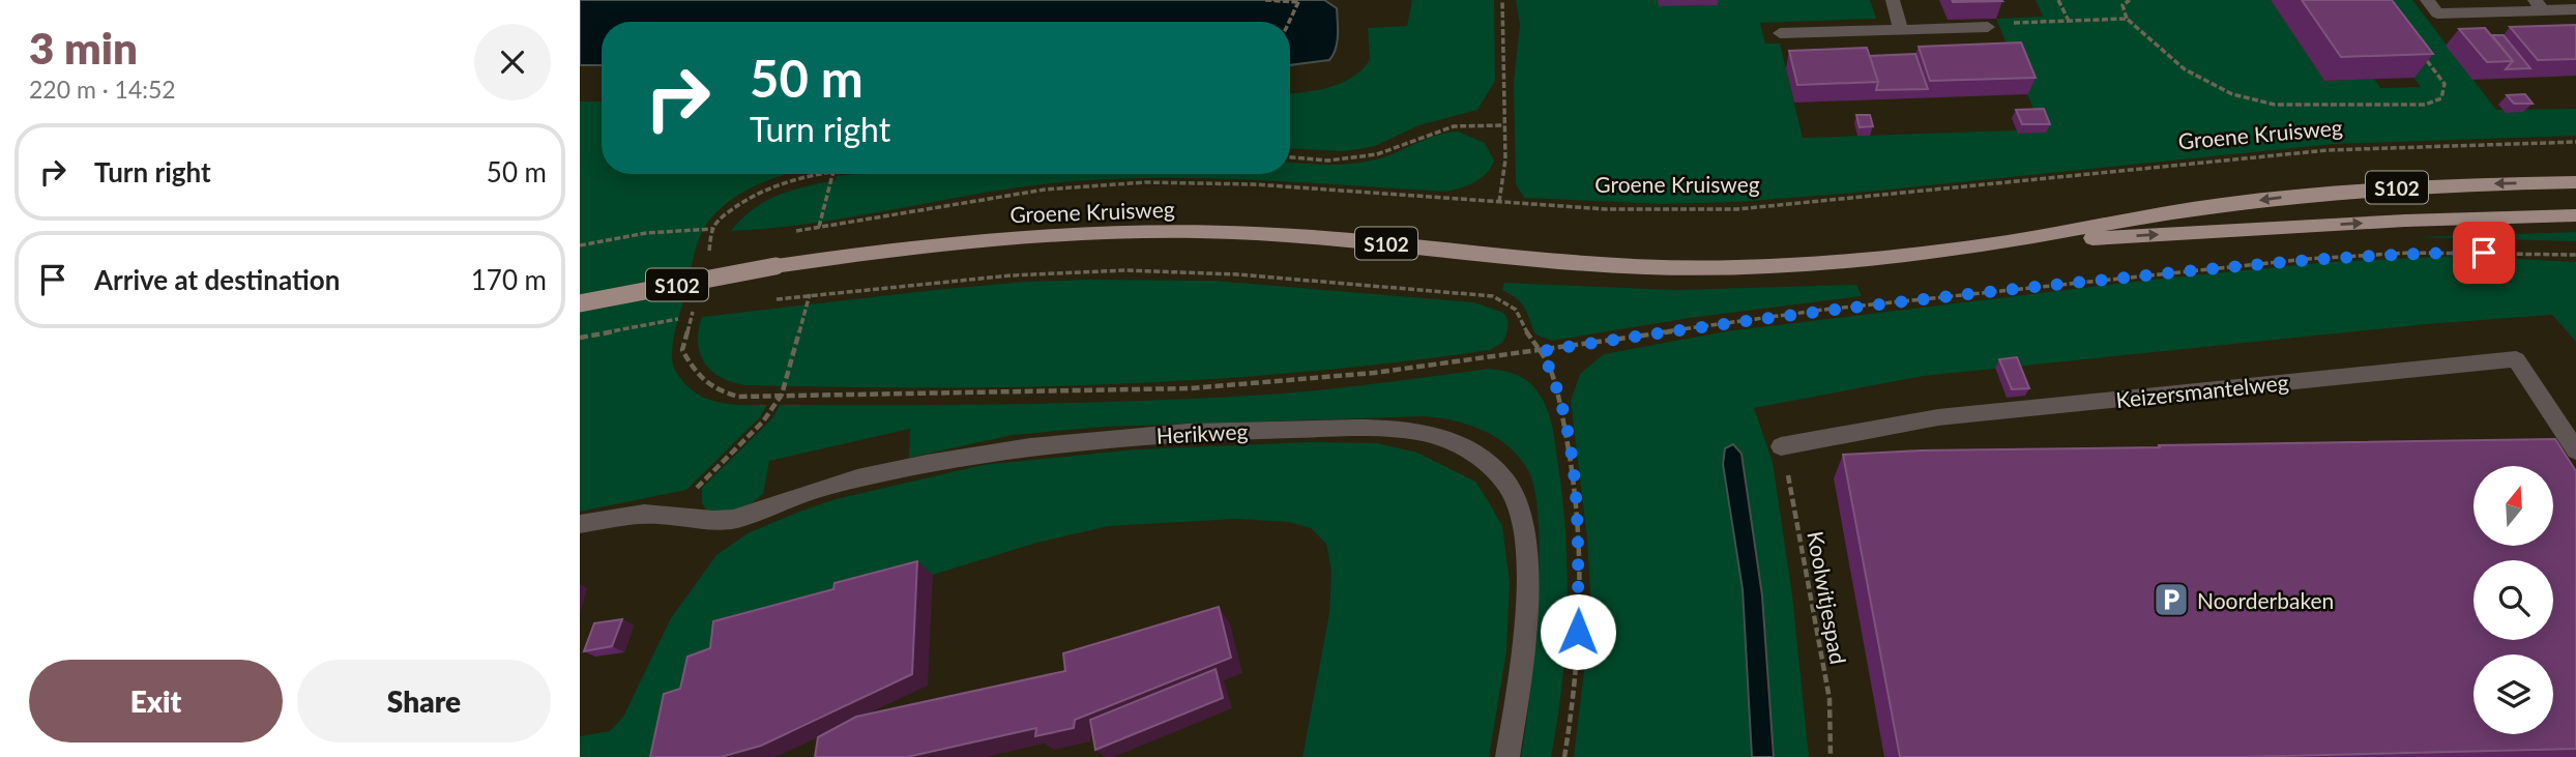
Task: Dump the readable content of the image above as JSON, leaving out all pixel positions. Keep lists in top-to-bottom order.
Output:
{
  "streets": {
    "main road": ["Groene Kruisweg", "S102"],
    "street": ["Keizersmantelweg", "Herikweg"],
    "path": ["Koolwitjespad"]
  },
  "crossings": [
    ["Keizersmantelweg", "Koolwitjespad"]
  ],
  "places": {
    "parking": ["Noorderbaken"]
  },
  "north": "top",
  "page": {
    "heading": ["3 min", "220 m · 14:52"],
    "turn": ["50 m", "Turn right"],
    "list": [
      {
        "name": "Turn right",
        "value": "50 m"
      },
      {
        "name": "Arrive at destination",
        "value": "170 m"
      }
    ],
    "buttons": ["Exit", "Share"]
  }
}
